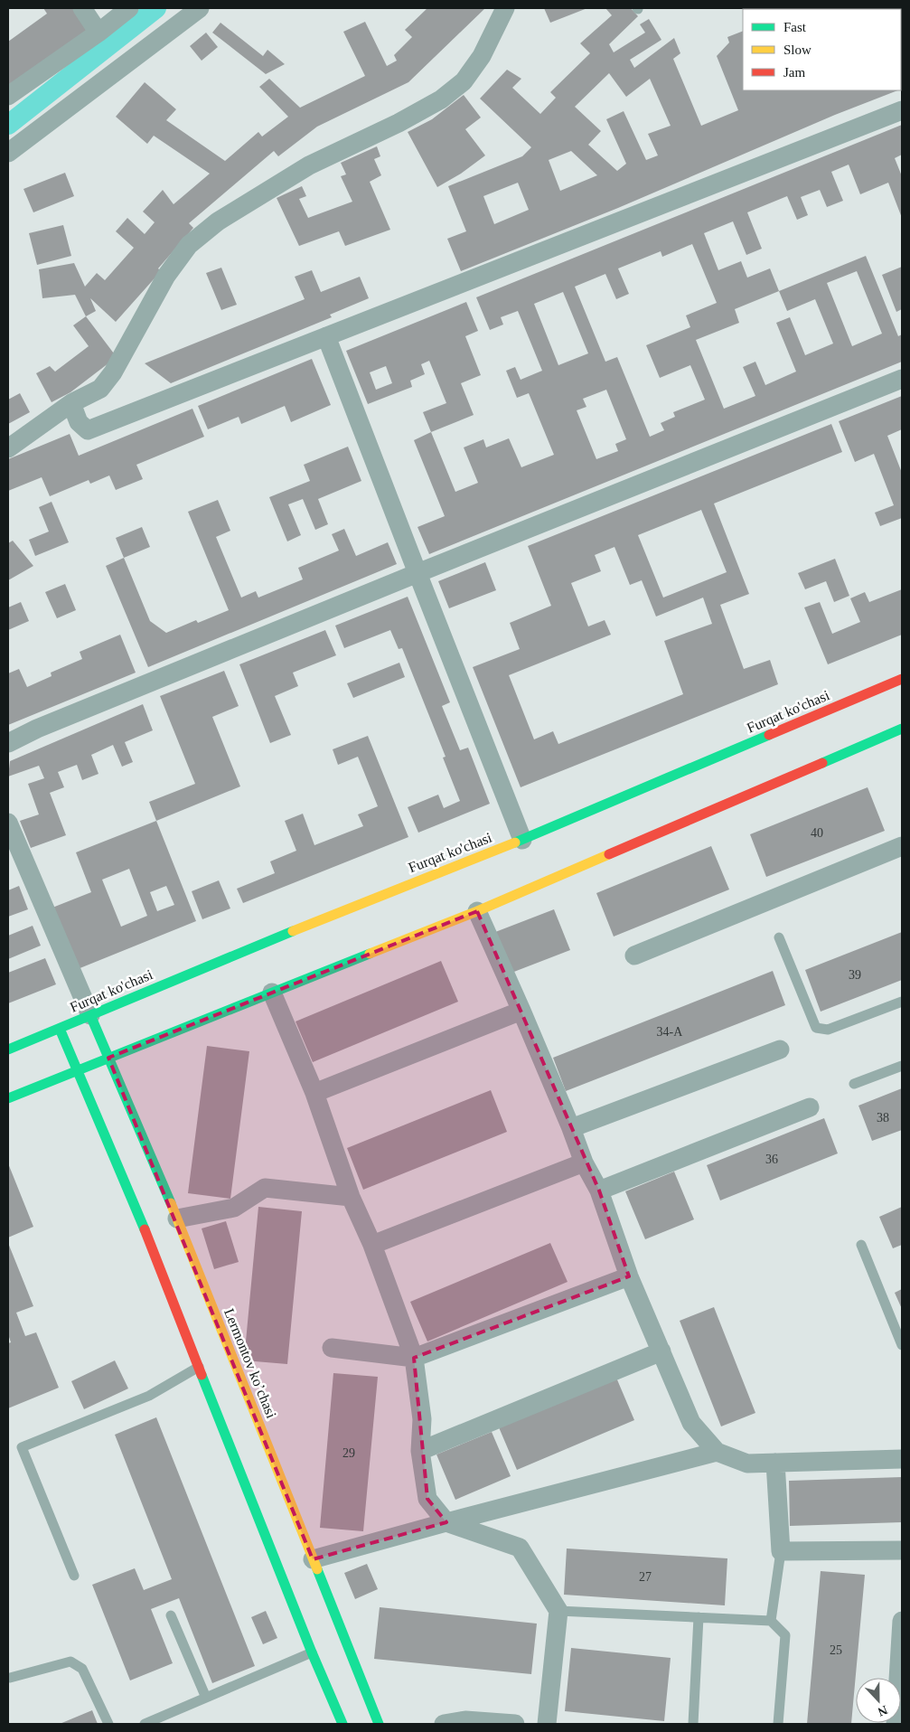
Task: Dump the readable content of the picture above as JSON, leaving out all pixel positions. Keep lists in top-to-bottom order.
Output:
{
  "streets": {
    "main road": ["Furqat ko'chasi", "Lermontov ko’chasi"]
  },
  "crossings": [
    ["Furqat ko'chasi", "Lermontov ko’chasi"]
  ],
  "house_numbers": [
    "40",
    "39",
    "34-А",
    "38",
    "36",
    "29",
    "27",
    "25"
  ],
  "legend": ["Fast", "Slow", "Jam"],
  "north": "bottom"
}
